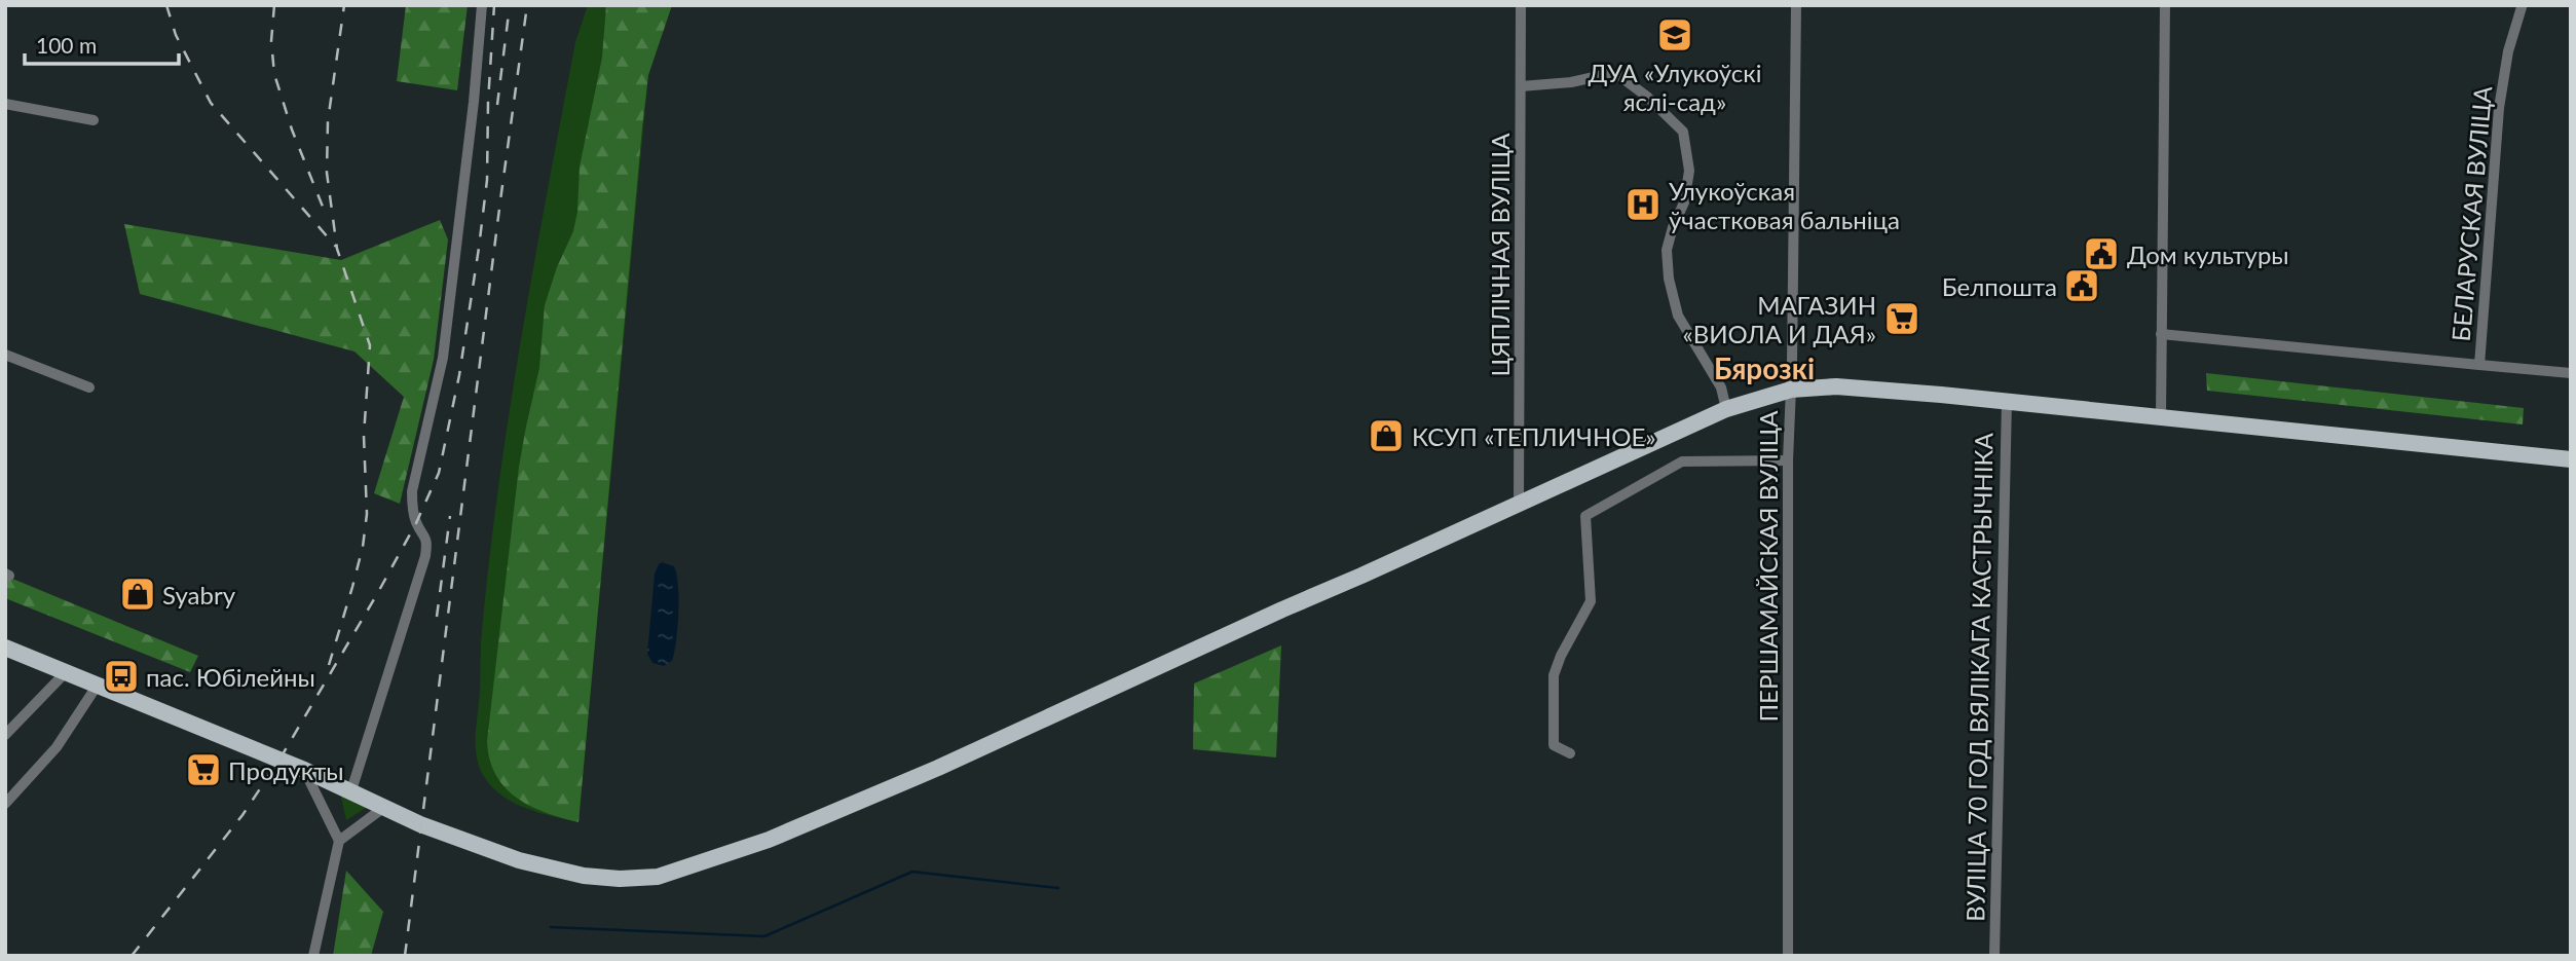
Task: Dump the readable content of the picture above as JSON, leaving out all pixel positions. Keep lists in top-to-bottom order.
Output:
{
  "streets": {
    "street": [
      "БЕЛАРУСКАЯ ВУЛІЦА",
      "ЦЯПЛІЧНАЯ ВУЛІЦА",
      "ПЕРШАМАЙСКАЯ ВУЛІЦА",
      "ВУЛІЦА 70 ГОД ВЯЛІКАГА КАСТРЫЧНІКА"
    ]
  },
  "districts": ["Бярозкі"],
  "places": {
    "school or university": ["ДУА «Улукоўскі яслі-сад»"],
    "hospital": ["Улукоўская ўчастковая бальніца"],
    "public building": ["Дом культуры", "Белпошта"],
    "supermarket": ["МАГАЗИН «ВИОЛА И ДАЯ»", "Продукты"],
    "shop": ["КСУП «ТЕПЛИЧНОЕ»", "Syabry"],
    "bus stop": ["пас. Юбілейны"]
  },
  "scale_bar": "100 m"
}
